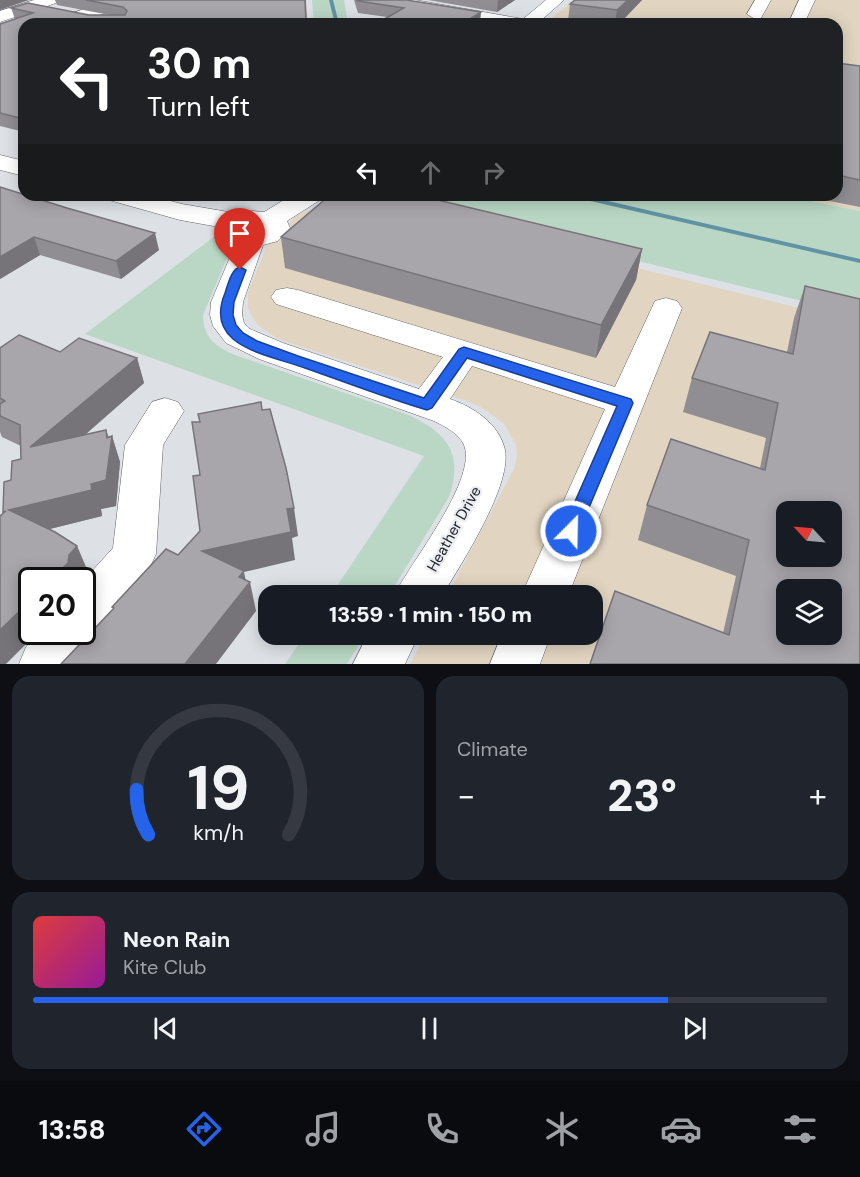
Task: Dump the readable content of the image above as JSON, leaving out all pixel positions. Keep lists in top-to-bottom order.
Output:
{
  "streets": {
    "street": ["Heather Drive"]
  },
  "north": "top left",
  "page": {
    "turn": ["30 m", "Turn left"],
    "limit": "20",
    "trip": "13:59 · 1 min · 150 m",
    "tile": "Climate",
    "heat": ["−", "23°", "+"],
    "song": ["Neon Rain", "Kite Club"],
    "tabs": "13:58",
    "gauge": ["19", "km/h"]
  }
}
